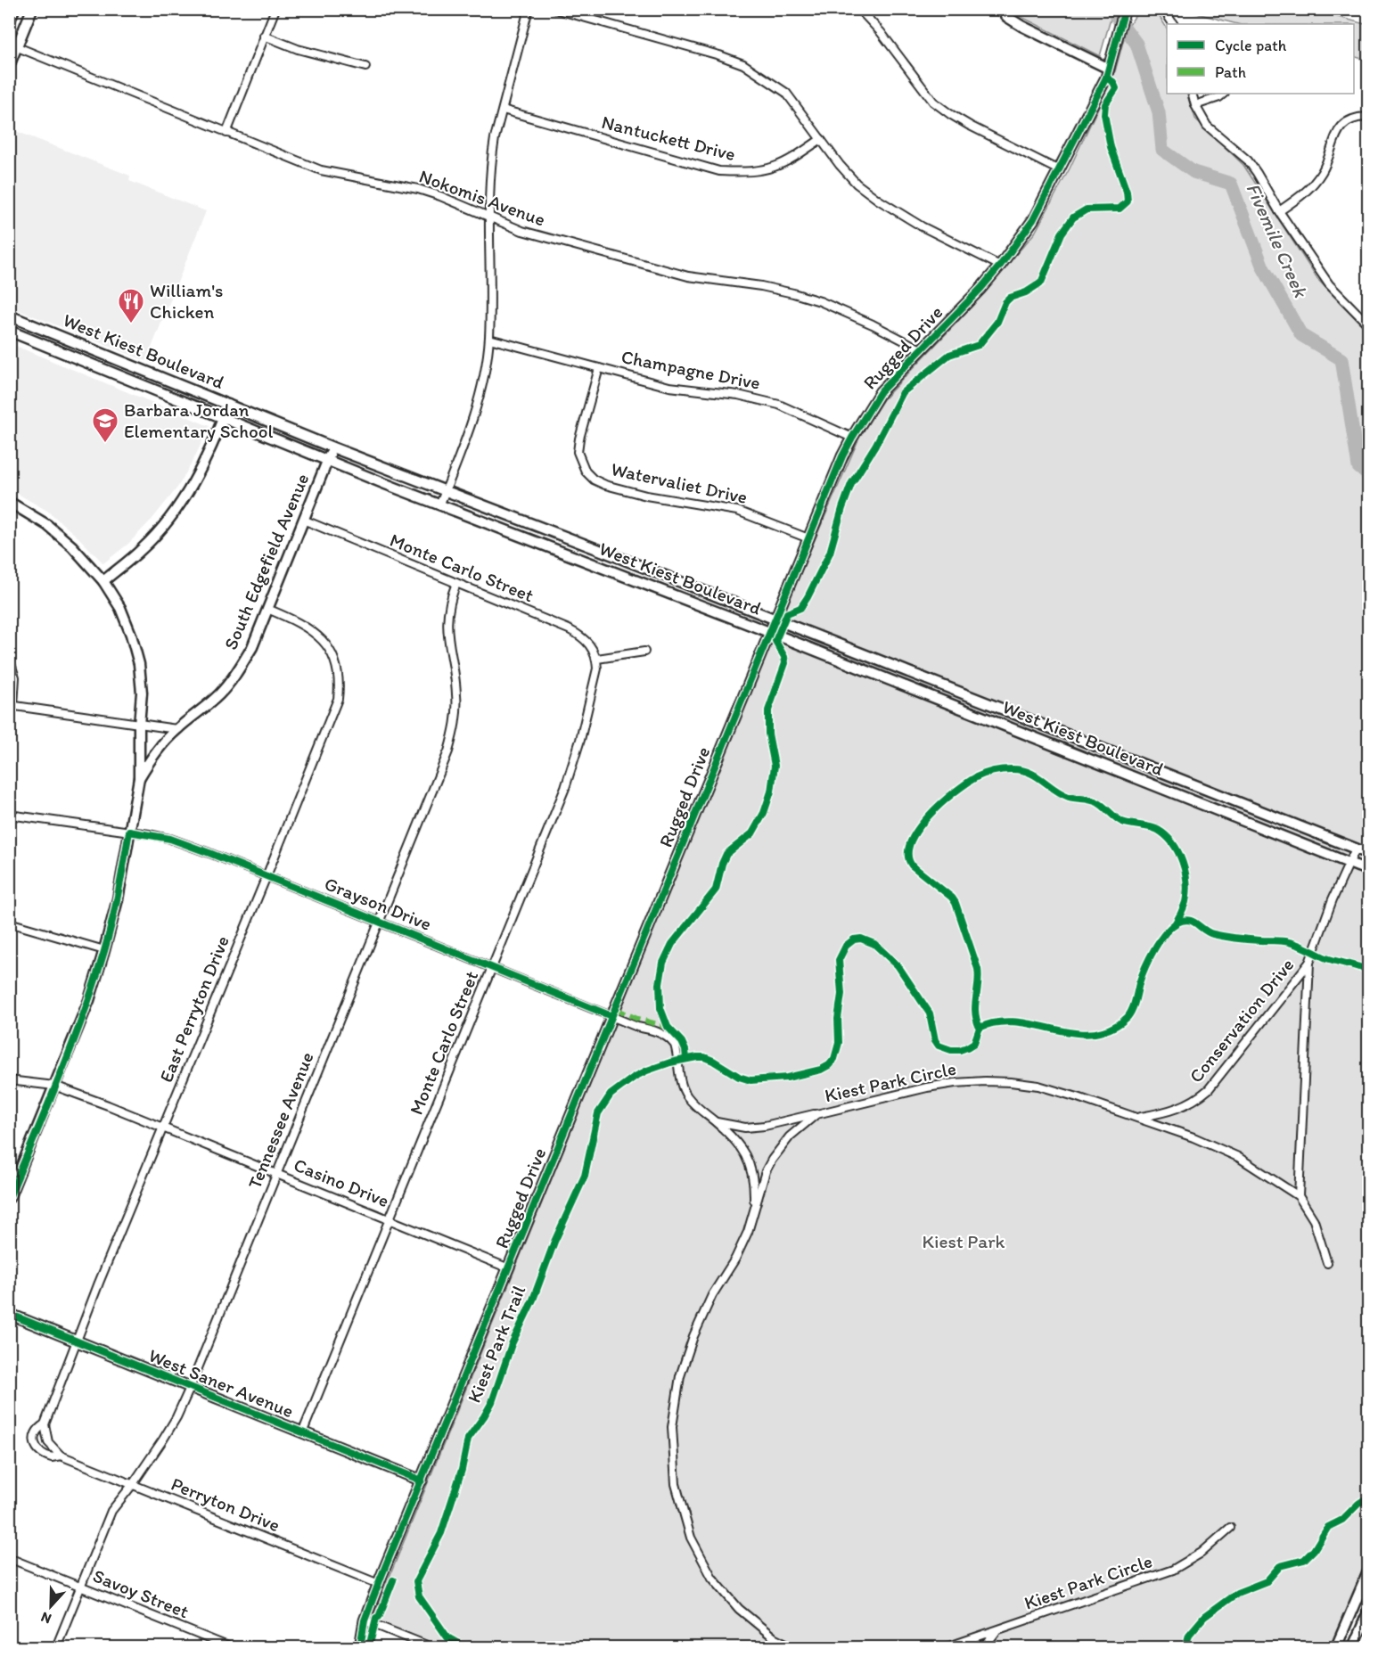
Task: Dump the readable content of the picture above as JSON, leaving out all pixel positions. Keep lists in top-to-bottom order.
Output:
{
  "streets": {
    "street": [
      "Nantuckett Drive",
      "Nokomis Avenue",
      "Rugged Drive",
      "West Kiest Boulevard",
      "Champagne Drive",
      "Watervaliet Drive",
      "South Edgefield Avenue",
      "Monte Carlo Street",
      "Grayson Drive",
      "East Perryton Drive",
      "Conservation Drive",
      "Kiest Park Circle",
      "Tennessee Avenue",
      "Casino Drive",
      "West Saner Avenue",
      "Perryton Drive",
      "Savoy Street"
    ],
    "cycle path": ["Kiest Park Trail"]
  },
  "crossings": [
    ["Nokomis Avenue", "Rugged Drive"],
    ["Rugged Drive", "West Kiest Boulevard"],
    ["Rugged Drive", "Champagne Drive"],
    ["Rugged Drive", "Watervaliet Drive"],
    ["Rugged Drive", "Grayson Drive"],
    ["Rugged Drive", "Casino Drive"],
    ["Rugged Drive", "West Saner Avenue"],
    ["Rugged Drive", "Perryton Drive"],
    ["West Kiest Boulevard", "South Edgefield Avenue"],
    ["West Kiest Boulevard", "Conservation Drive"],
    ["Champagne Drive", "Watervaliet Drive"],
    ["South Edgefield Avenue", "Monte Carlo Street"],
    ["South Edgefield Avenue", "Grayson Drive"],
    ["South Edgefield Avenue", "East Perryton Drive"],
    ["South Edgefield Avenue", "Casino Drive"],
    ["Monte Carlo Street", "Grayson Drive"],
    ["Monte Carlo Street", "Tennessee Avenue"],
    ["Monte Carlo Street", "Casino Drive"],
    ["Monte Carlo Street", "West Saner Avenue"],
    ["Grayson Drive", "East Perryton Drive"],
    ["Grayson Drive", "Kiest Park Circle"],
    ["Grayson Drive", "Tennessee Avenue"],
    ["East Perryton Drive", "Casino Drive"],
    ["East Perryton Drive", "West Saner Avenue"],
    ["East Perryton Drive", "Perryton Drive"],
    ["Conservation Drive", "Kiest Park Circle"],
    ["Tennessee Avenue", "Casino Drive"],
    ["Tennessee Avenue", "West Saner Avenue"],
    ["Tennessee Avenue", "Perryton Drive"],
    ["Tennessee Avenue", "Savoy Street"]
  ],
  "water": ["Fivemile Creek"],
  "parks": ["Kiest Park"],
  "places": {
    "restaurant": ["William's Chicken"],
    "school or university": ["Barbara Jordan Elementary School"]
  },
  "legend": ["Cycle path", "Path"],
  "north": "bottom"
}
